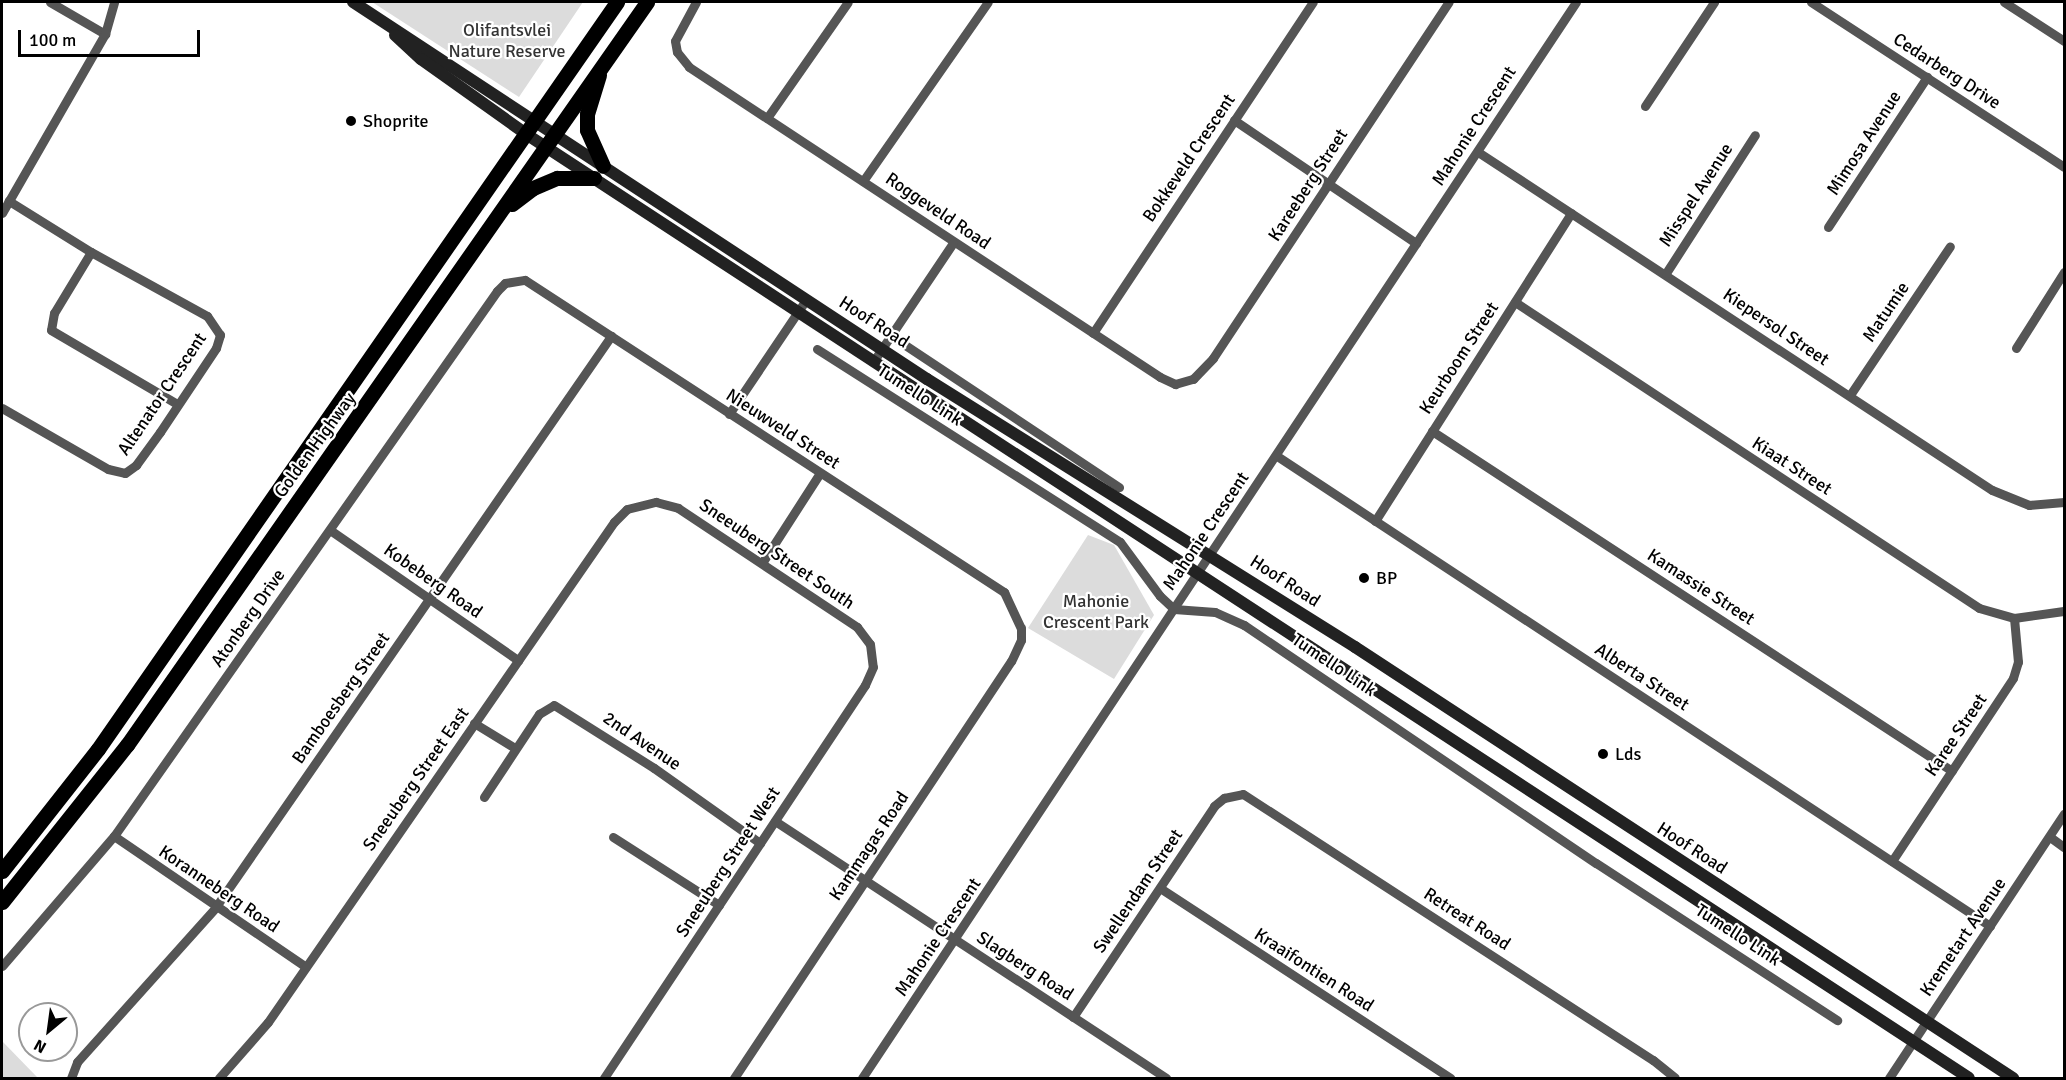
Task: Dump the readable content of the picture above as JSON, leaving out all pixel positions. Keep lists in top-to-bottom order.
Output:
{
  "streets": {
    "main road": ["Hoof Road", "Golden Highway"],
    "street": [
      "Cedarberg Drive",
      "Mahonie Crescent",
      "Mimosa Avenue",
      "Bokkeveld Crescent",
      "Kareeberg Street",
      "Misspel Avenue",
      "Roggeveld Road",
      "Matumie",
      "Kiepersol Street",
      "Keurboom Street",
      "Altenator Crescent",
      "Tumello Link",
      "Nieuwveld Street",
      "Kiaat Street",
      "Sneeuberg Street South",
      "Kobeberg Road",
      "Kamassie Street",
      "Atonberg Drive",
      "Alberta Street",
      "Bamboesberg Street",
      "Karee Street",
      "2nd Avenue",
      "Sneeuberg Street East",
      "Kammagas Road",
      "Sneeuberg Street West",
      "Koranneberg Road",
      "Swellendam Street",
      "Retreat Road",
      "Kremetart Avenue",
      "Slagberg Road",
      "Kraaifontien Road"
    ]
  },
  "crossings": [
    ["Cedarberg Drive", "Mimosa Avenue"],
    ["Mahonie Crescent", "Hoof Road"],
    ["Mahonie Crescent", "Kiepersol Street"],
    ["Mahonie Crescent", "Tumello Link"],
    ["Mahonie Crescent", "Alberta Street"],
    ["Mahonie Crescent", "Slagberg Road"],
    ["Bokkeveld Crescent", "Roggeveld Road"],
    ["Kareeberg Street", "Roggeveld Road"],
    ["Misspel Avenue", "Kiepersol Street"],
    ["Matumie", "Kiepersol Street"],
    ["Hoof Road", "Golden Highway"],
    ["Hoof Road", "Kremetart Avenue"],
    ["Kiepersol Street", "Keurboom Street"],
    ["Keurboom Street", "Kiaat Street"],
    ["Keurboom Street", "Kamassie Street"],
    ["Keurboom Street", "Alberta Street"],
    ["Nieuwveld Street", "Atonberg Drive"],
    ["Nieuwveld Street", "Bamboesberg Street"],
    ["Nieuwveld Street", "Kammagas Road"],
    ["Kiaat Street", "Karee Street"],
    ["Sneeuberg Street South", "Sneeuberg Street East"],
    ["Sneeuberg Street South", "Sneeuberg Street West"],
    ["Kobeberg Road", "Atonberg Drive"],
    ["Kobeberg Road", "Bamboesberg Street"],
    ["Kobeberg Road", "Sneeuberg Street East"],
    ["Kamassie Street", "Karee Street"],
    ["Atonberg Drive", "Koranneberg Road"],
    ["Alberta Street", "Karee Street"],
    ["Alberta Street", "Kremetart Avenue"],
    ["Bamboesberg Street", "Koranneberg Road"],
    ["2nd Avenue", "Sneeuberg Street West"],
    ["Sneeuberg Street East", "Koranneberg Road"],
    ["Kammagas Road", "Slagberg Road"],
    ["Sneeuberg Street West", "Slagberg Road"],
    ["Swellendam Street", "Retreat Road"],
    ["Swellendam Street", "Slagberg Road"],
    ["Swellendam Street", "Kraaifontien Road"]
  ],
  "parks": ["Olifantsvlei Nature Reserve", "Mahonie Crescent Park"],
  "places": ["Shoprite", "BP", "Lds"],
  "scale_bar": "100 m",
  "north": "bottom left"
}
